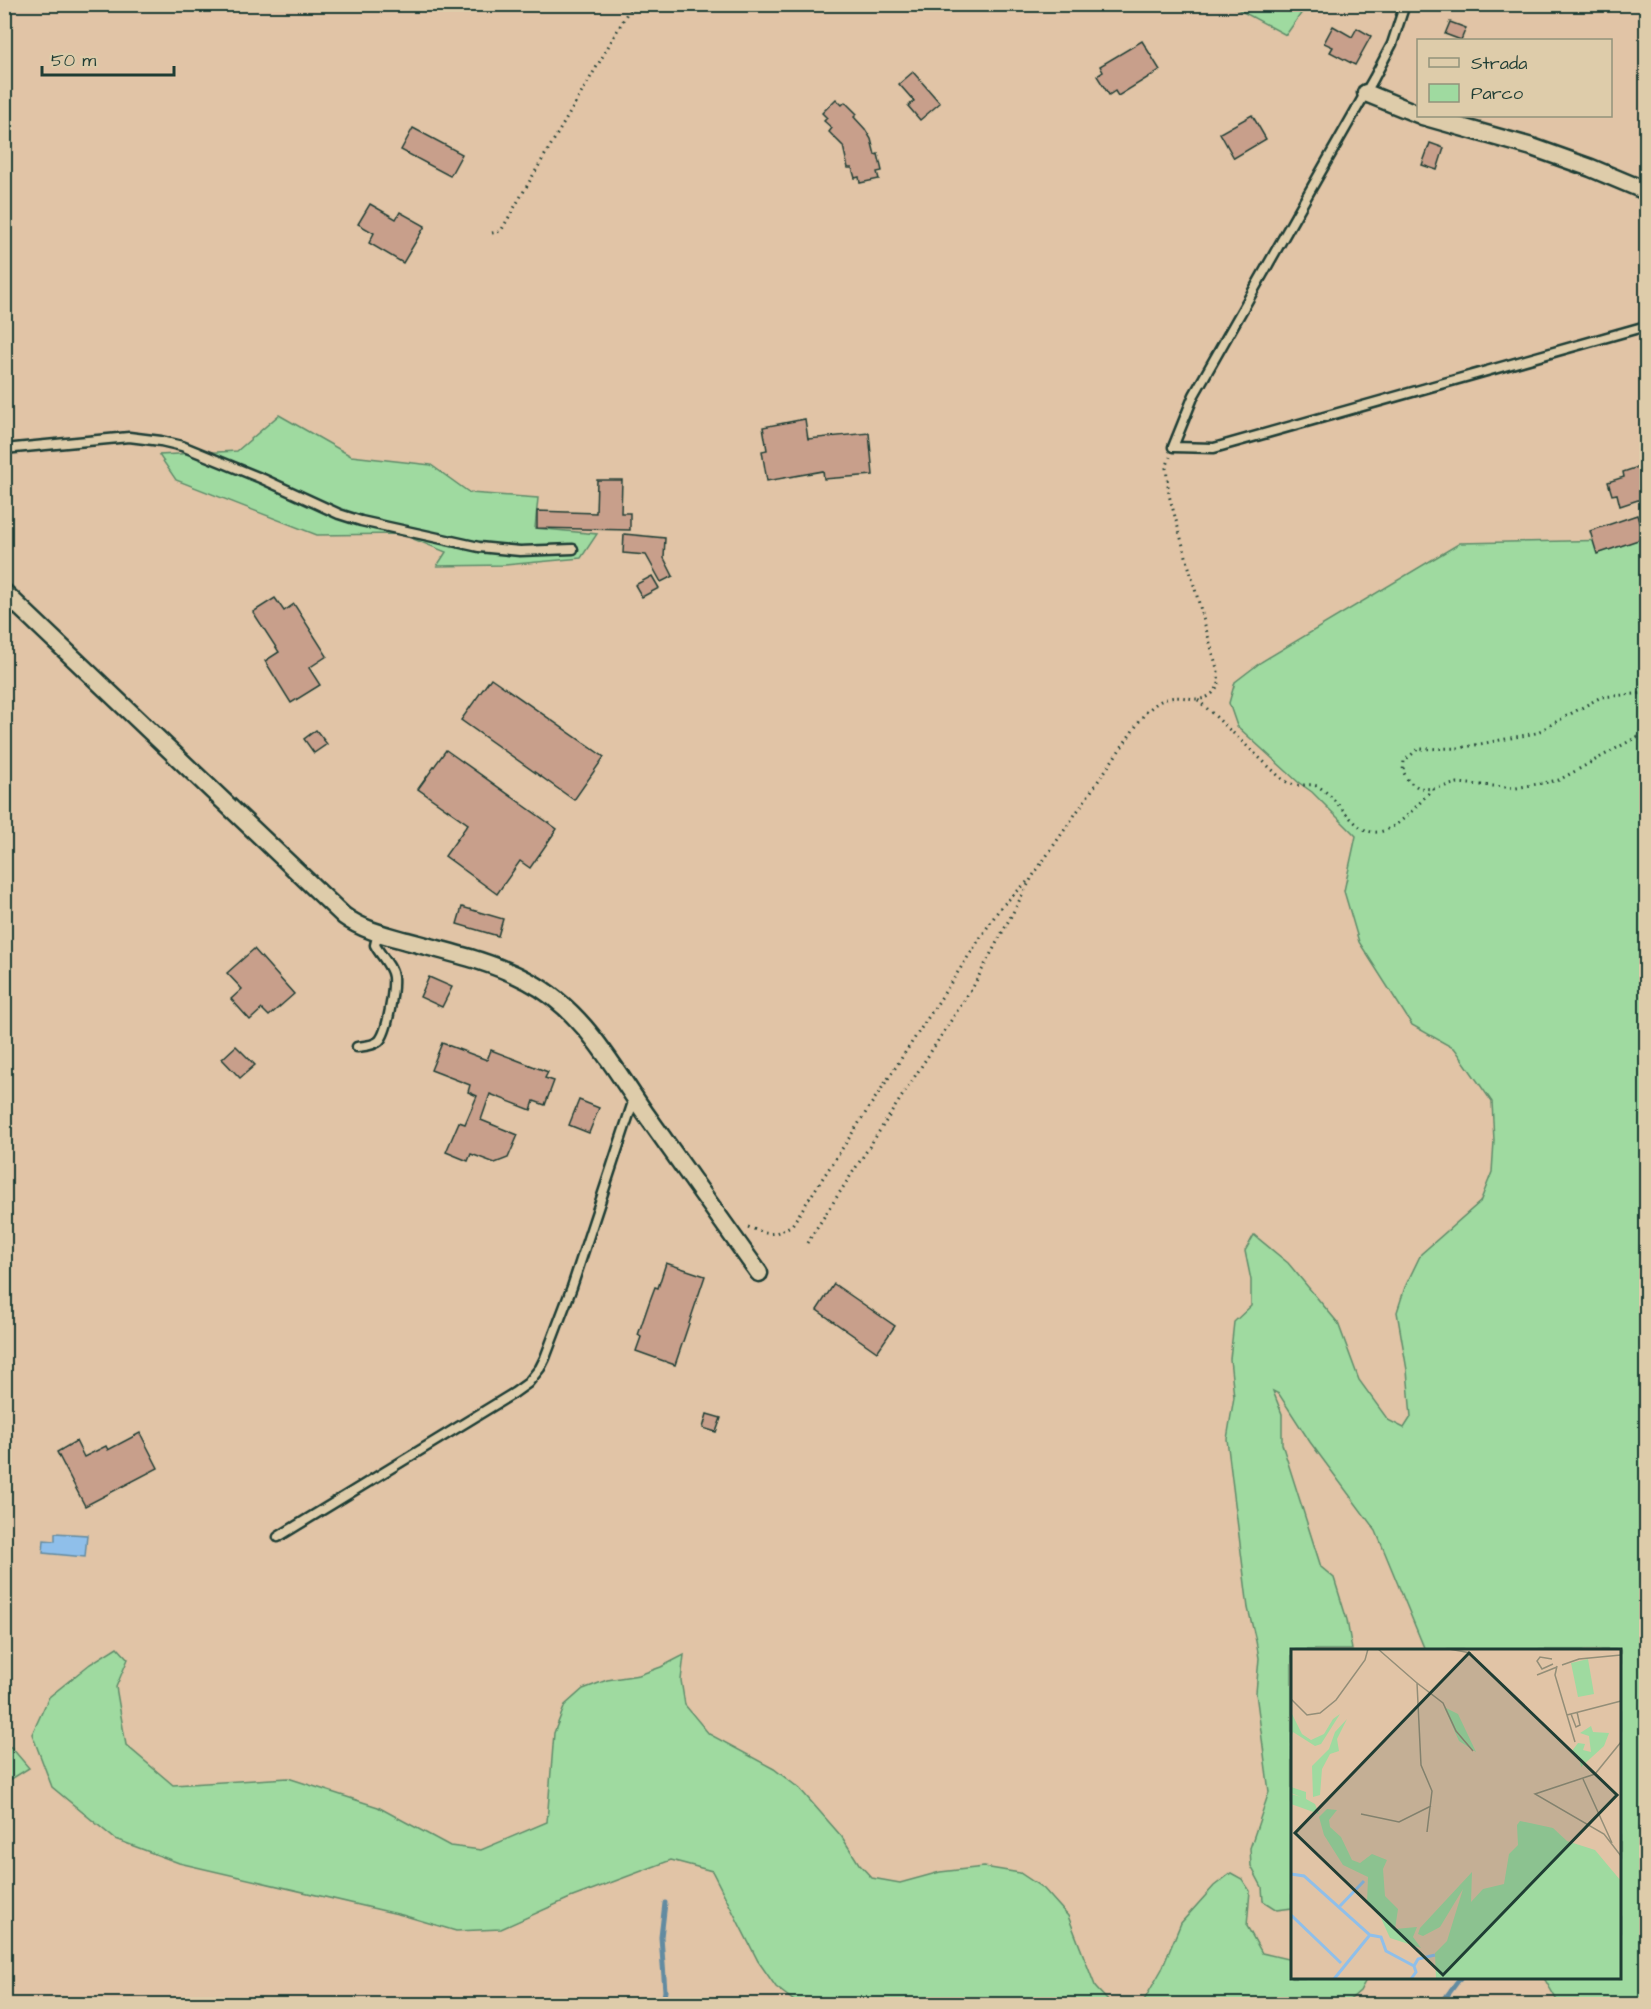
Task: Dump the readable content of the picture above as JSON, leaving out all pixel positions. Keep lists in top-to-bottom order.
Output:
{
  "legend": ["Strada", "Parco"],
  "scale_bar": "50 m"
}
